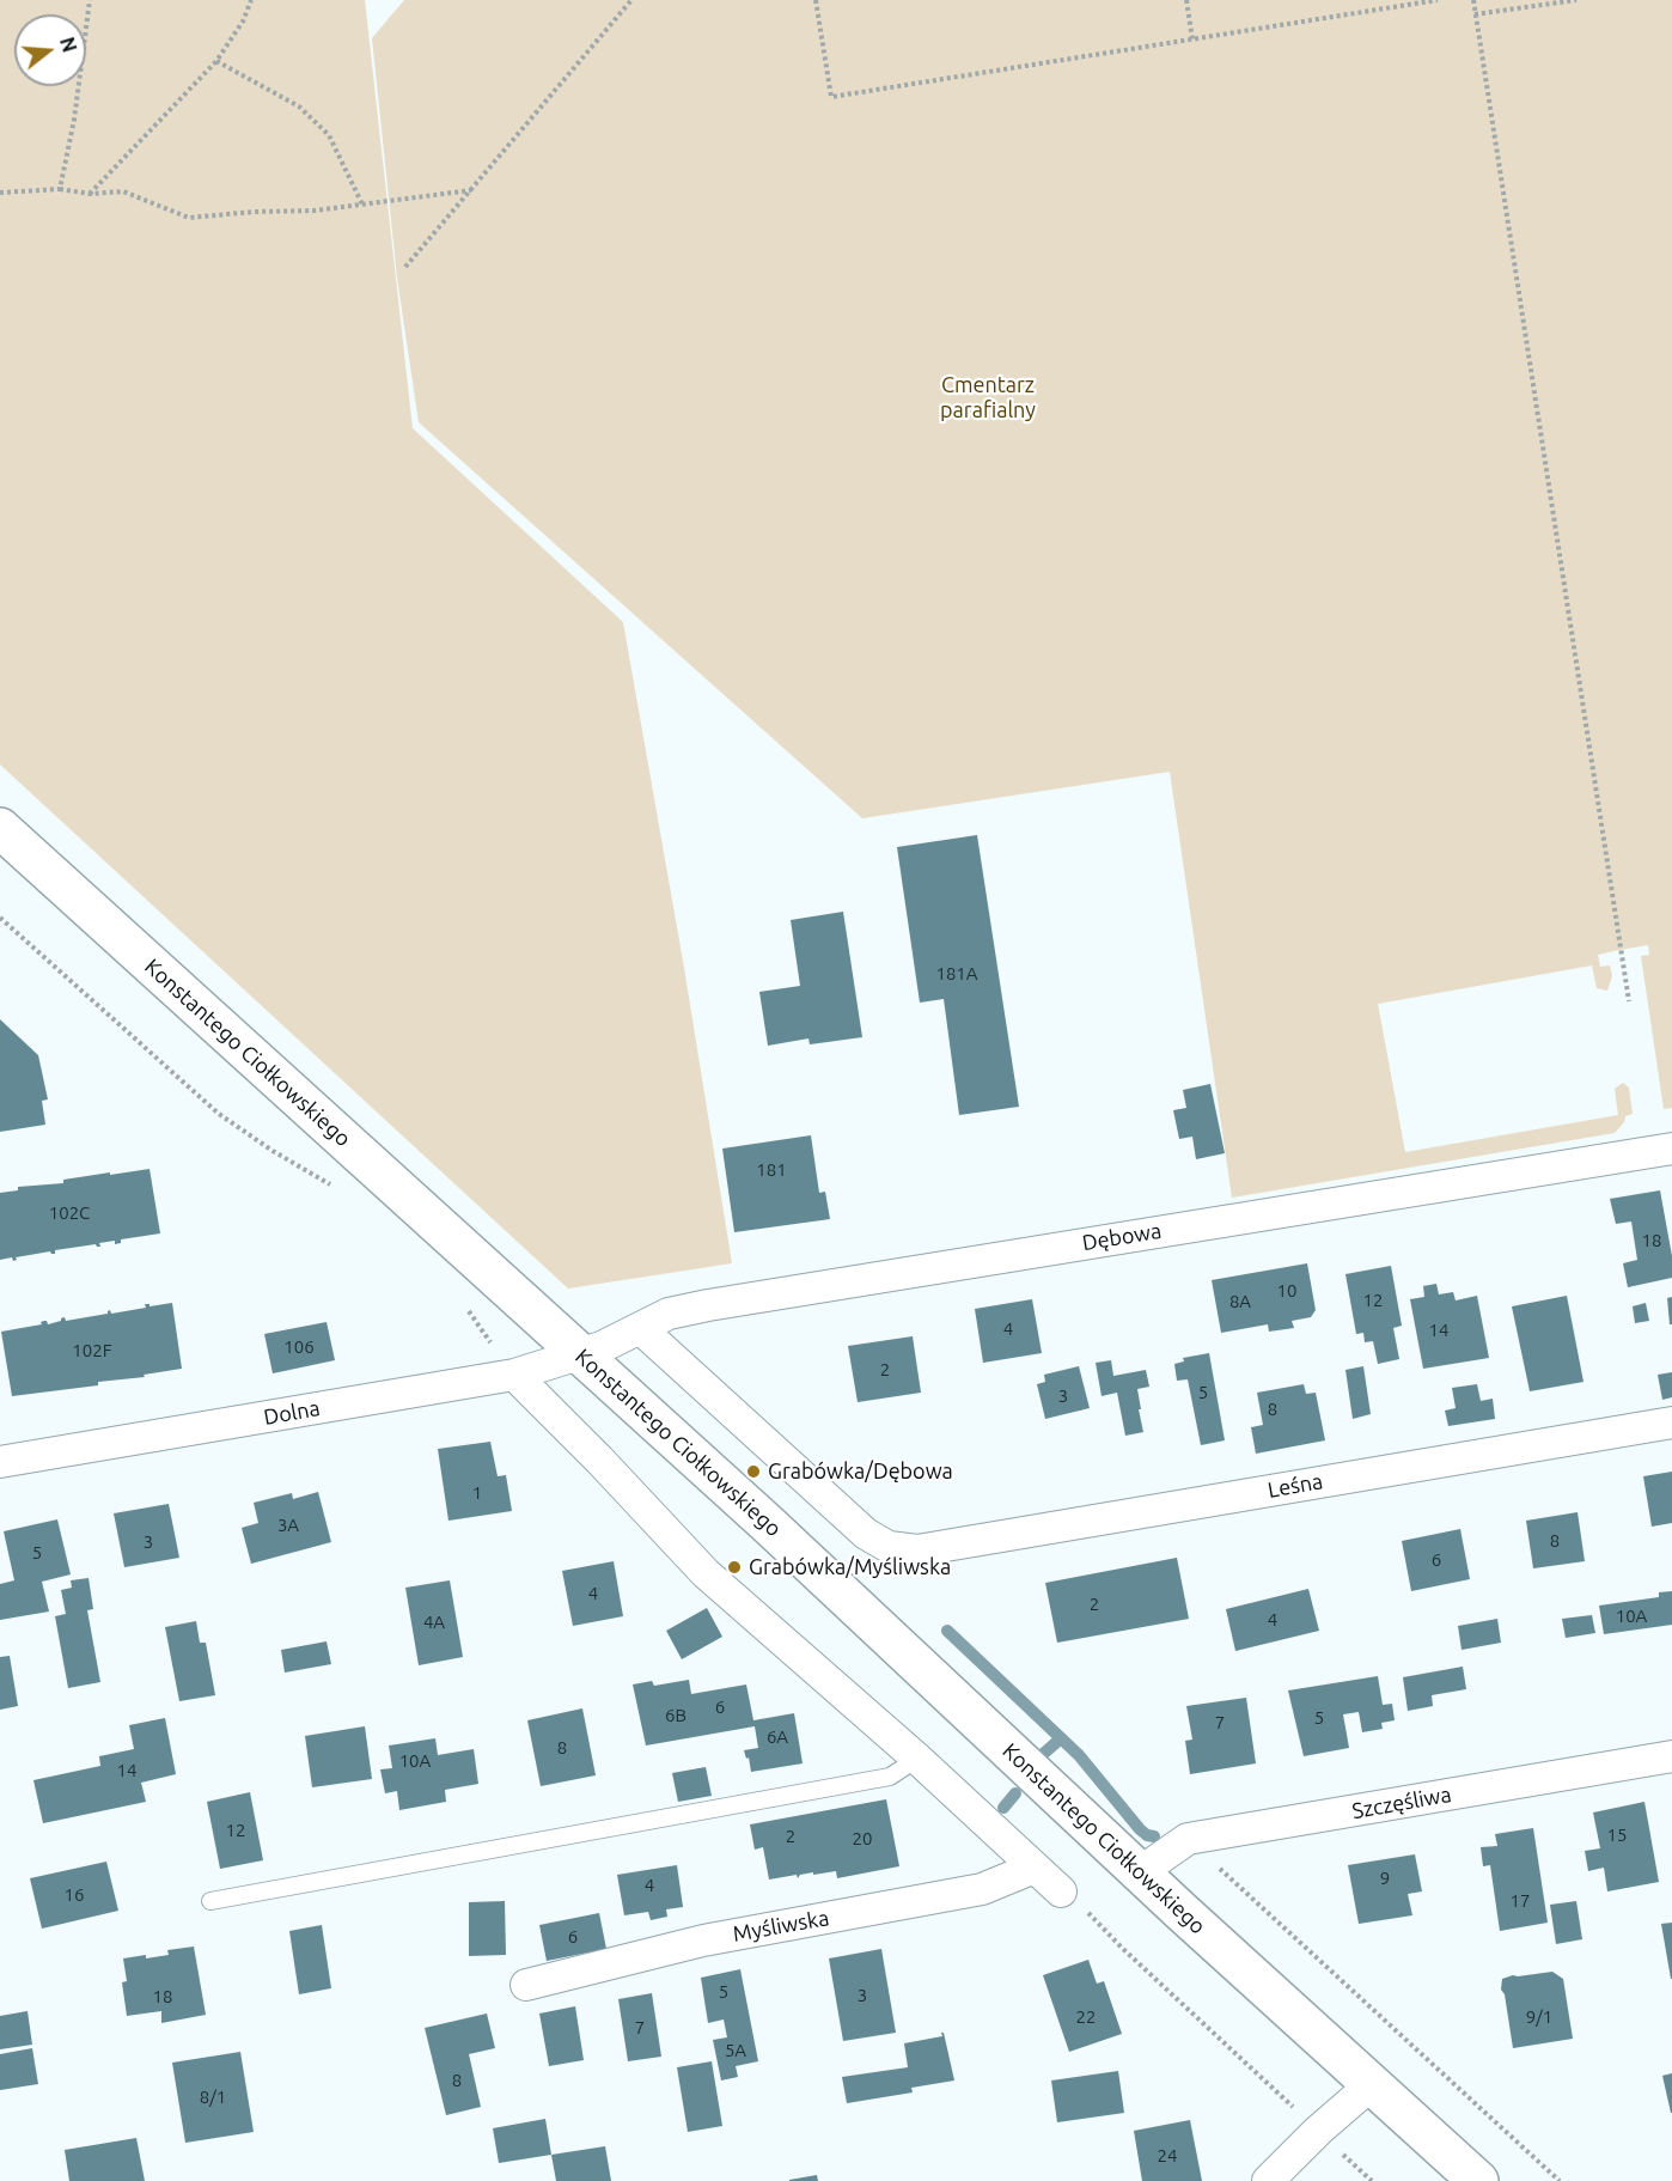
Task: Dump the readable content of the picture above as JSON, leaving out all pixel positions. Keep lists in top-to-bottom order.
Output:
{
  "streets": {
    "street": [
      "Konstantego Ciołkowskiego",
      "Dębowa",
      "Dolna",
      "Leśna",
      "Szczęśliwa",
      "Myśliwska"
    ]
  },
  "crossings": [
    ["Konstantego Ciołkowskiego", "Dębowa"],
    ["Konstantego Ciołkowskiego", "Dolna"],
    ["Konstantego Ciołkowskiego", "Szczęśliwa"],
    ["Dębowa", "Dolna"],
    ["Dębowa", "Leśna"]
  ],
  "parks": ["Cmentarz parafialny"],
  "places": ["Grabówka/Dębowa", "Grabówka/Myśliwska"],
  "house_numbers": [
    "181A",
    "181",
    "102C",
    "18",
    "10",
    "12",
    "8A",
    "4",
    "14",
    "106",
    "102F",
    "2",
    "5",
    "3",
    "8",
    "1",
    "3A",
    "8",
    "3",
    "5",
    "6",
    "4",
    "2",
    "10A",
    "4",
    "4A",
    "6",
    "6B",
    "5",
    "7",
    "6A",
    "8",
    "10A",
    "14",
    "12",
    "15",
    "2",
    "20",
    "9",
    "4",
    "16",
    "17",
    "6",
    "5",
    "3",
    "18",
    "22",
    "9/1",
    "7",
    "5A",
    "8",
    "8/1",
    "24"
  ],
  "north": "right"
}
